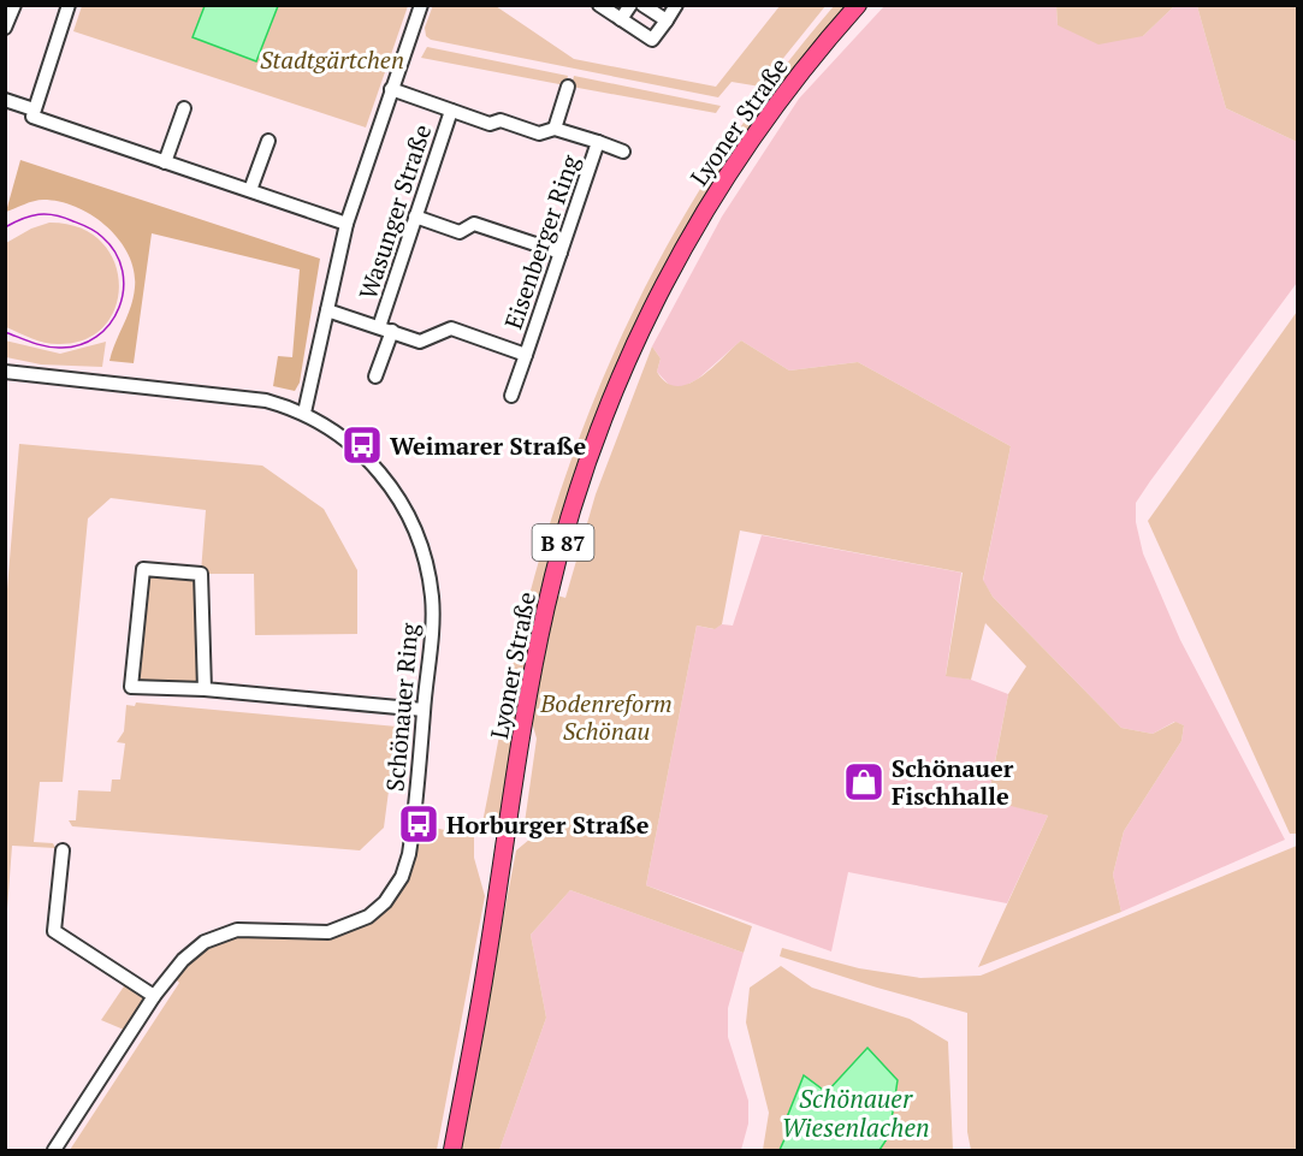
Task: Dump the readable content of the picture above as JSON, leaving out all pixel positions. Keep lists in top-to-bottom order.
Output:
{
  "streets": {
    "main road": ["Lyoner Straße", "B 87"],
    "street": ["Wasunger Straße", "Eisenberger Ring", "Schönauer Ring"]
  },
  "crossings": [
    ["Wasunger Straße", "Eisenberger Ring"]
  ],
  "water": ["Schönauer Wiesenlachen"],
  "parks": ["Stadtgärtchen", "Bodenreform Schönau"],
  "places": {
    "bus stop": ["Weimarer Straße", "Horburger Straße"],
    "shop": ["Schönauer Fischhalle"]
  }
}
